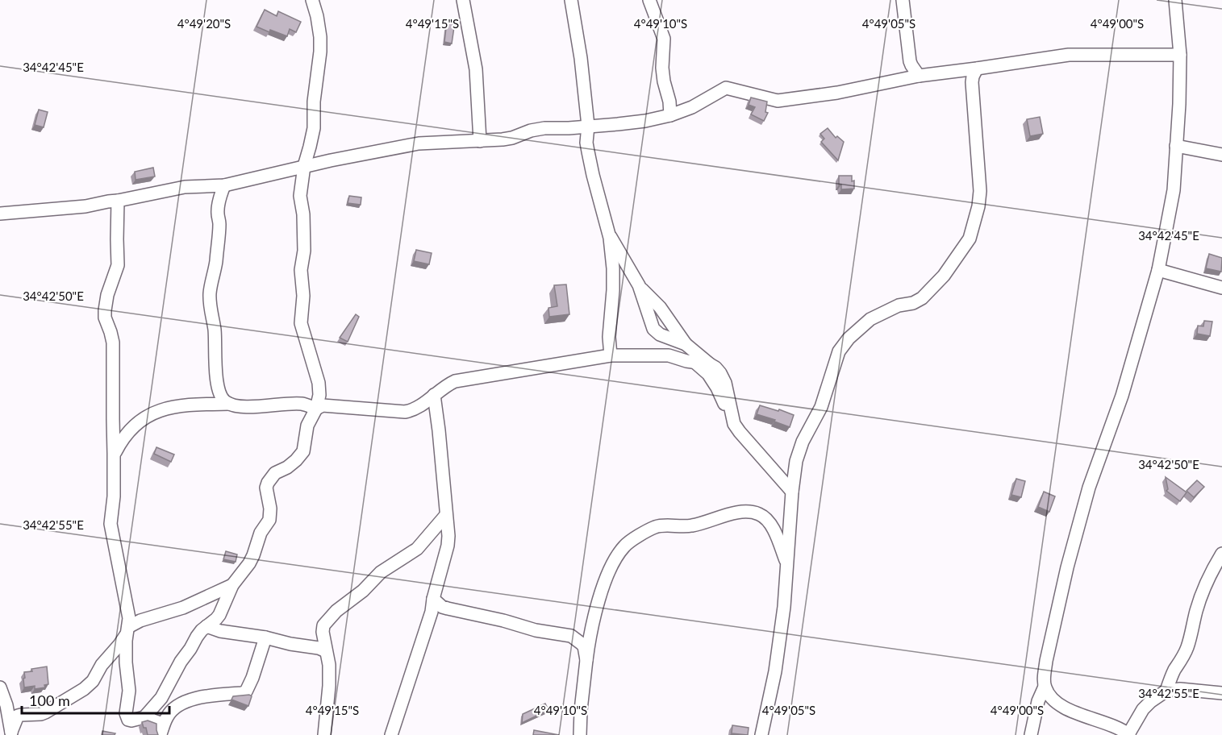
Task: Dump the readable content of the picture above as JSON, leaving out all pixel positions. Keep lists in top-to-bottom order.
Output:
{
  "scale_bar": "100 m",
  "coordinates": [
    "4°49'20\"S",
    "4°49'15\"S",
    "4°49'10\"S",
    "4°49'05\"S",
    "4°49'00\"S",
    "34°42'45\"E",
    "34°42'50\"E",
    "34°42'55\"E"
  ]
}
